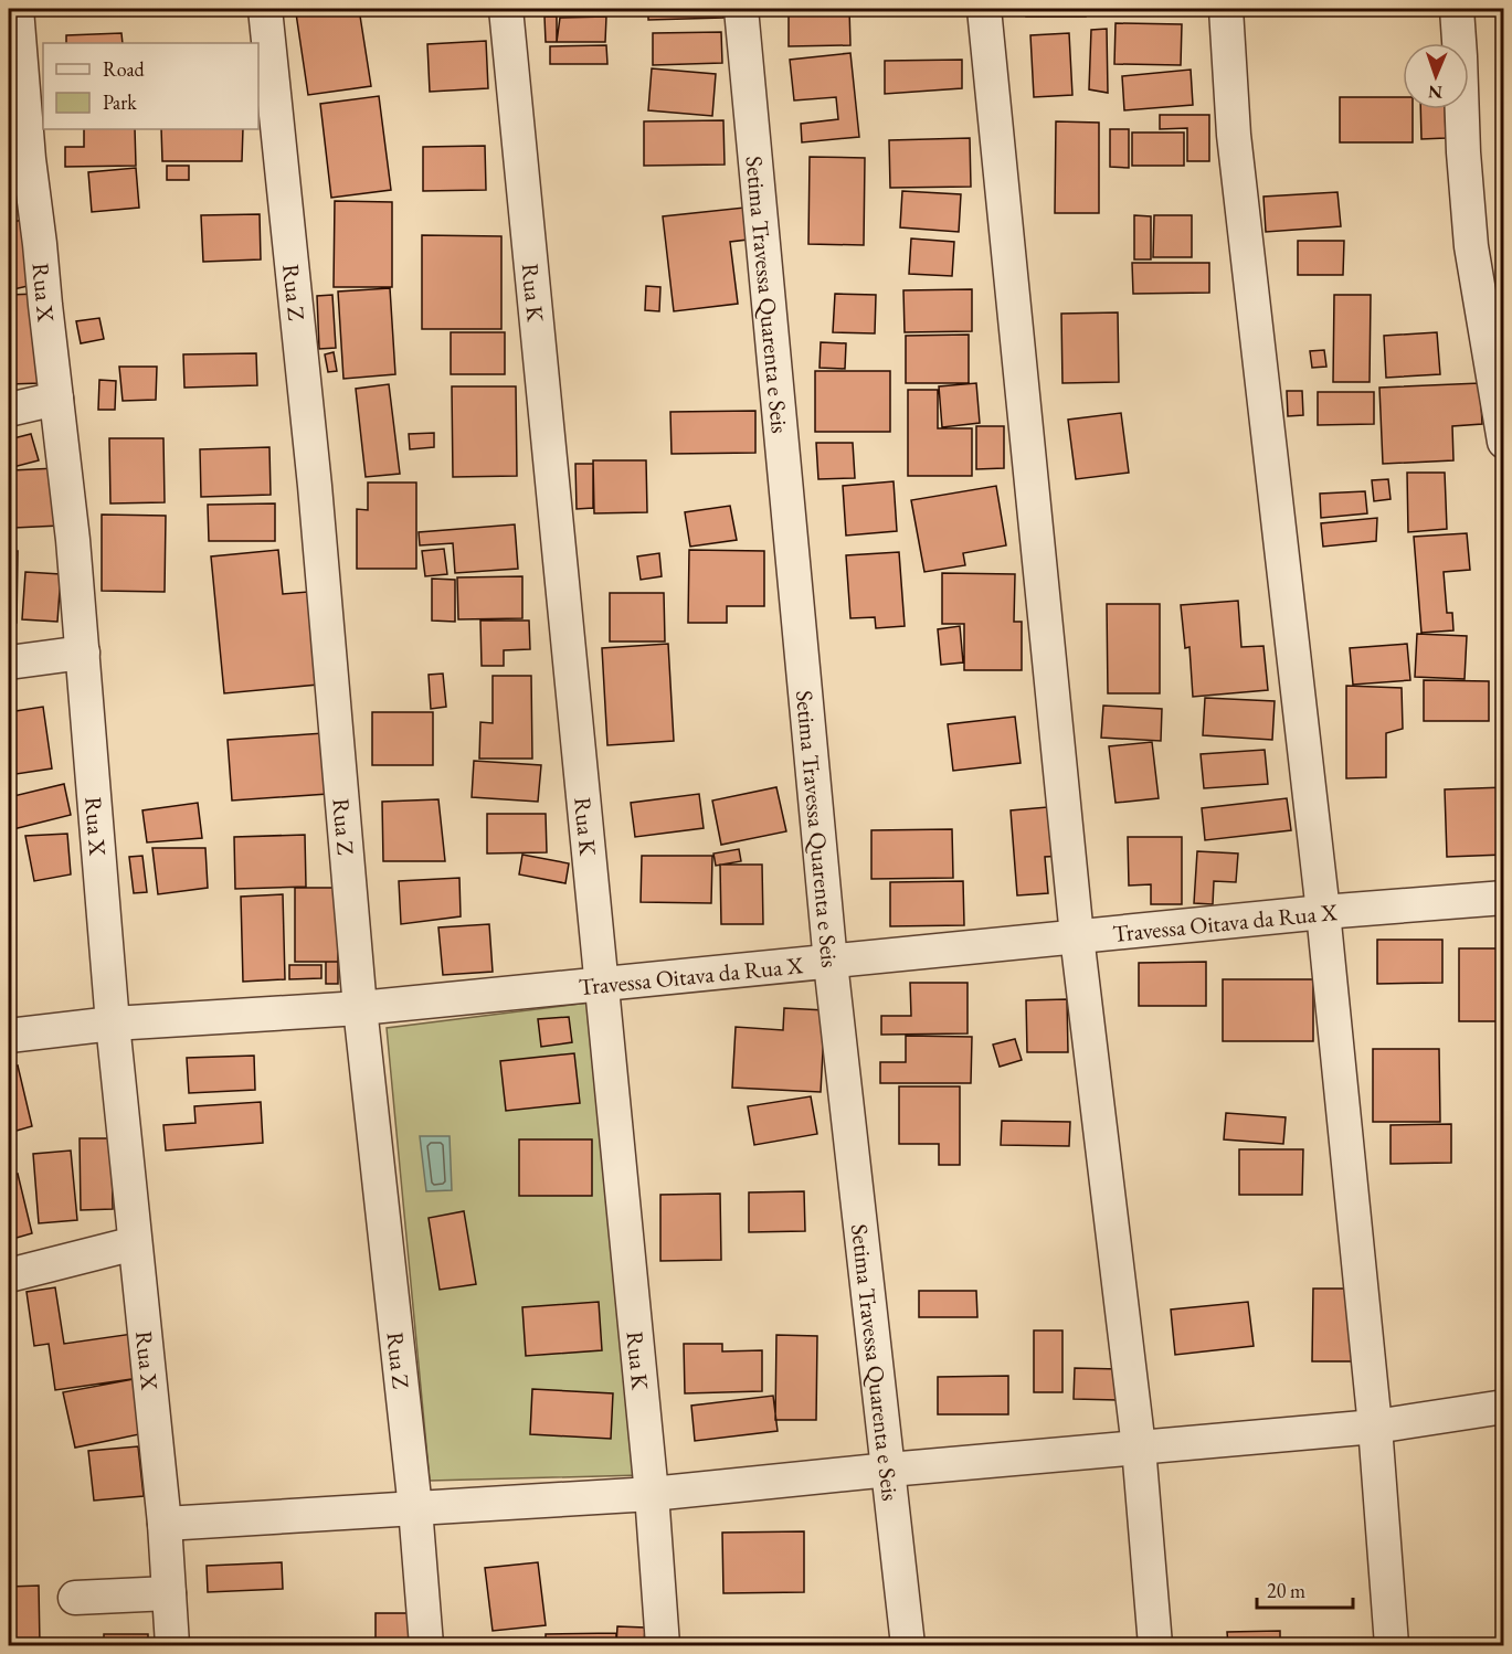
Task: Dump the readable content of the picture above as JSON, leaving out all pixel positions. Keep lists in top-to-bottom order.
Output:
{
  "streets": {
    "street": [
      "Rua X",
      "Rua Z",
      "Rua K",
      "Setima Travessa Quarenta e Seis",
      "Travessa Oitava da Rua X"
    ]
  },
  "crossings": [
    ["Rua X", "Travessa Oitava da Rua X"],
    ["Rua Z", "Travessa Oitava da Rua X"],
    ["Rua K", "Travessa Oitava da Rua X"],
    ["Setima Travessa Quarenta e Seis", "Travessa Oitava da Rua X"]
  ],
  "legend": ["Road", "Park"],
  "scale_bar": "20 m",
  "north": "bottom"
}
